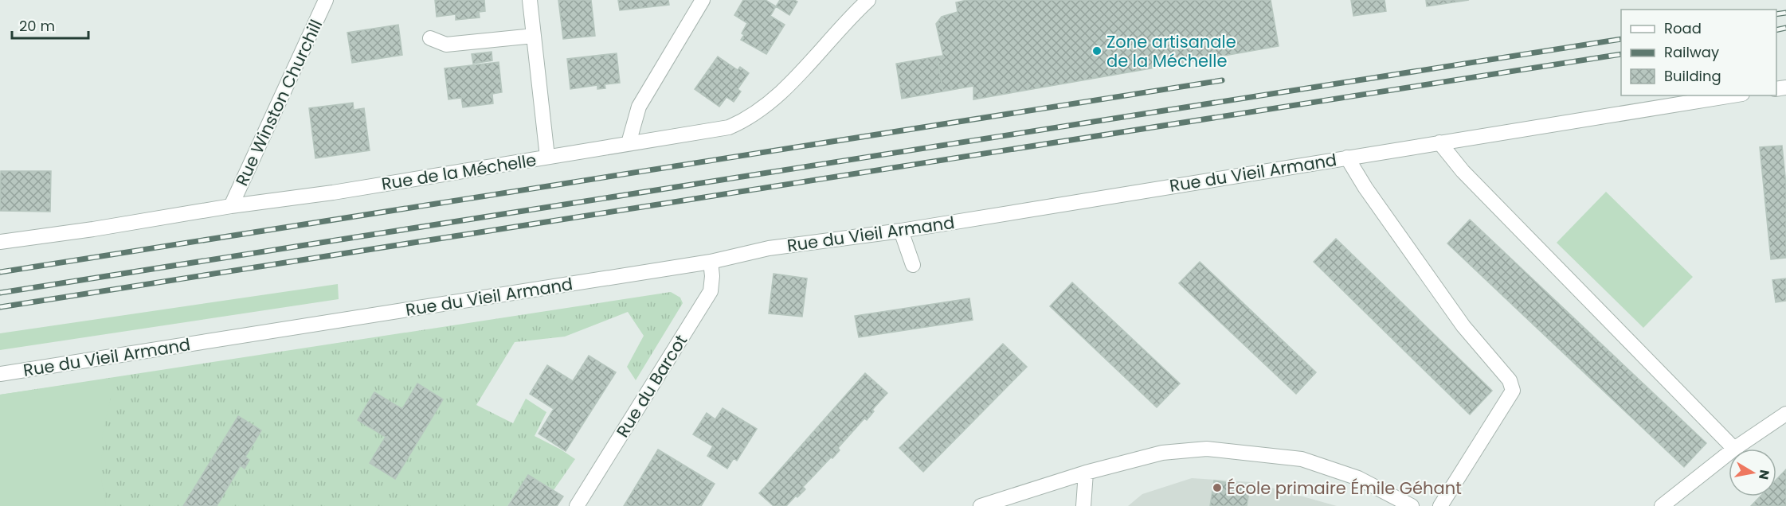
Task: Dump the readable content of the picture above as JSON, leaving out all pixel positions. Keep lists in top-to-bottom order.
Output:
{
  "streets": {
    "street": [
      "Rue Winston Churchill",
      "Rue de la Méchelle",
      "Rue du Vieil Armand",
      "Rue du Barcot"
    ]
  },
  "crossings": [
    ["Rue Winston Churchill", "Rue de la Méchelle"],
    ["Rue du Vieil Armand", "Rue du Barcot"]
  ],
  "places": ["Zone artisanale de la Méchelle", "École primaire Émile Géhant"],
  "legend": ["Road", "Railway", "Building"],
  "scale_bar": "20 m",
  "north": "right"
}
